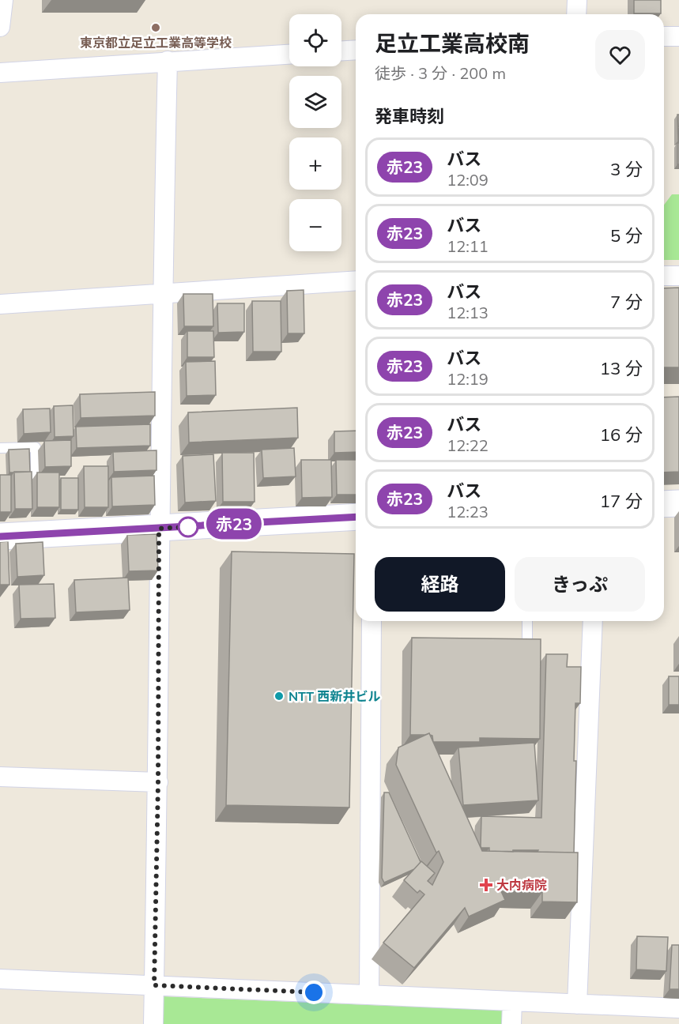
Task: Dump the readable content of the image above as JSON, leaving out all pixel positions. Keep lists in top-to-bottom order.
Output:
{
  "places": {
    "other": ["東京都立足立工業高等学校", "NTT 西新井ビル"],
    "health": ["大内病院"]
  },
  "lines": ["bus line 赤23"],
  "page": {
    "on_map": "赤23",
    "map_buttons": ["+", "−"],
    "heading": [
      ["足立工業高校南", "徒歩 · 3 分 · 200 m"],
      "発車時刻"
    ],
    "list": [
      {
        "mark": "赤23",
        "name": "バス",
        "note": "12:09",
        "value": "3 分"
      },
      {
        "mark": "赤23",
        "name": "バス",
        "note": "12:11",
        "value": "5 分"
      },
      {
        "mark": "赤23",
        "name": "バス",
        "note": "12:13",
        "value": "7 分"
      },
      {
        "mark": "赤23",
        "name": "バス",
        "note": "12:19",
        "value": "13 分"
      },
      {
        "mark": "赤23",
        "name": "バス",
        "note": "12:22",
        "value": "16 分"
      },
      {
        "mark": "赤23",
        "name": "バス",
        "note": "12:23",
        "value": "17 分"
      }
    ],
    "buttons": ["経路", "きっぷ"]
  }
}
